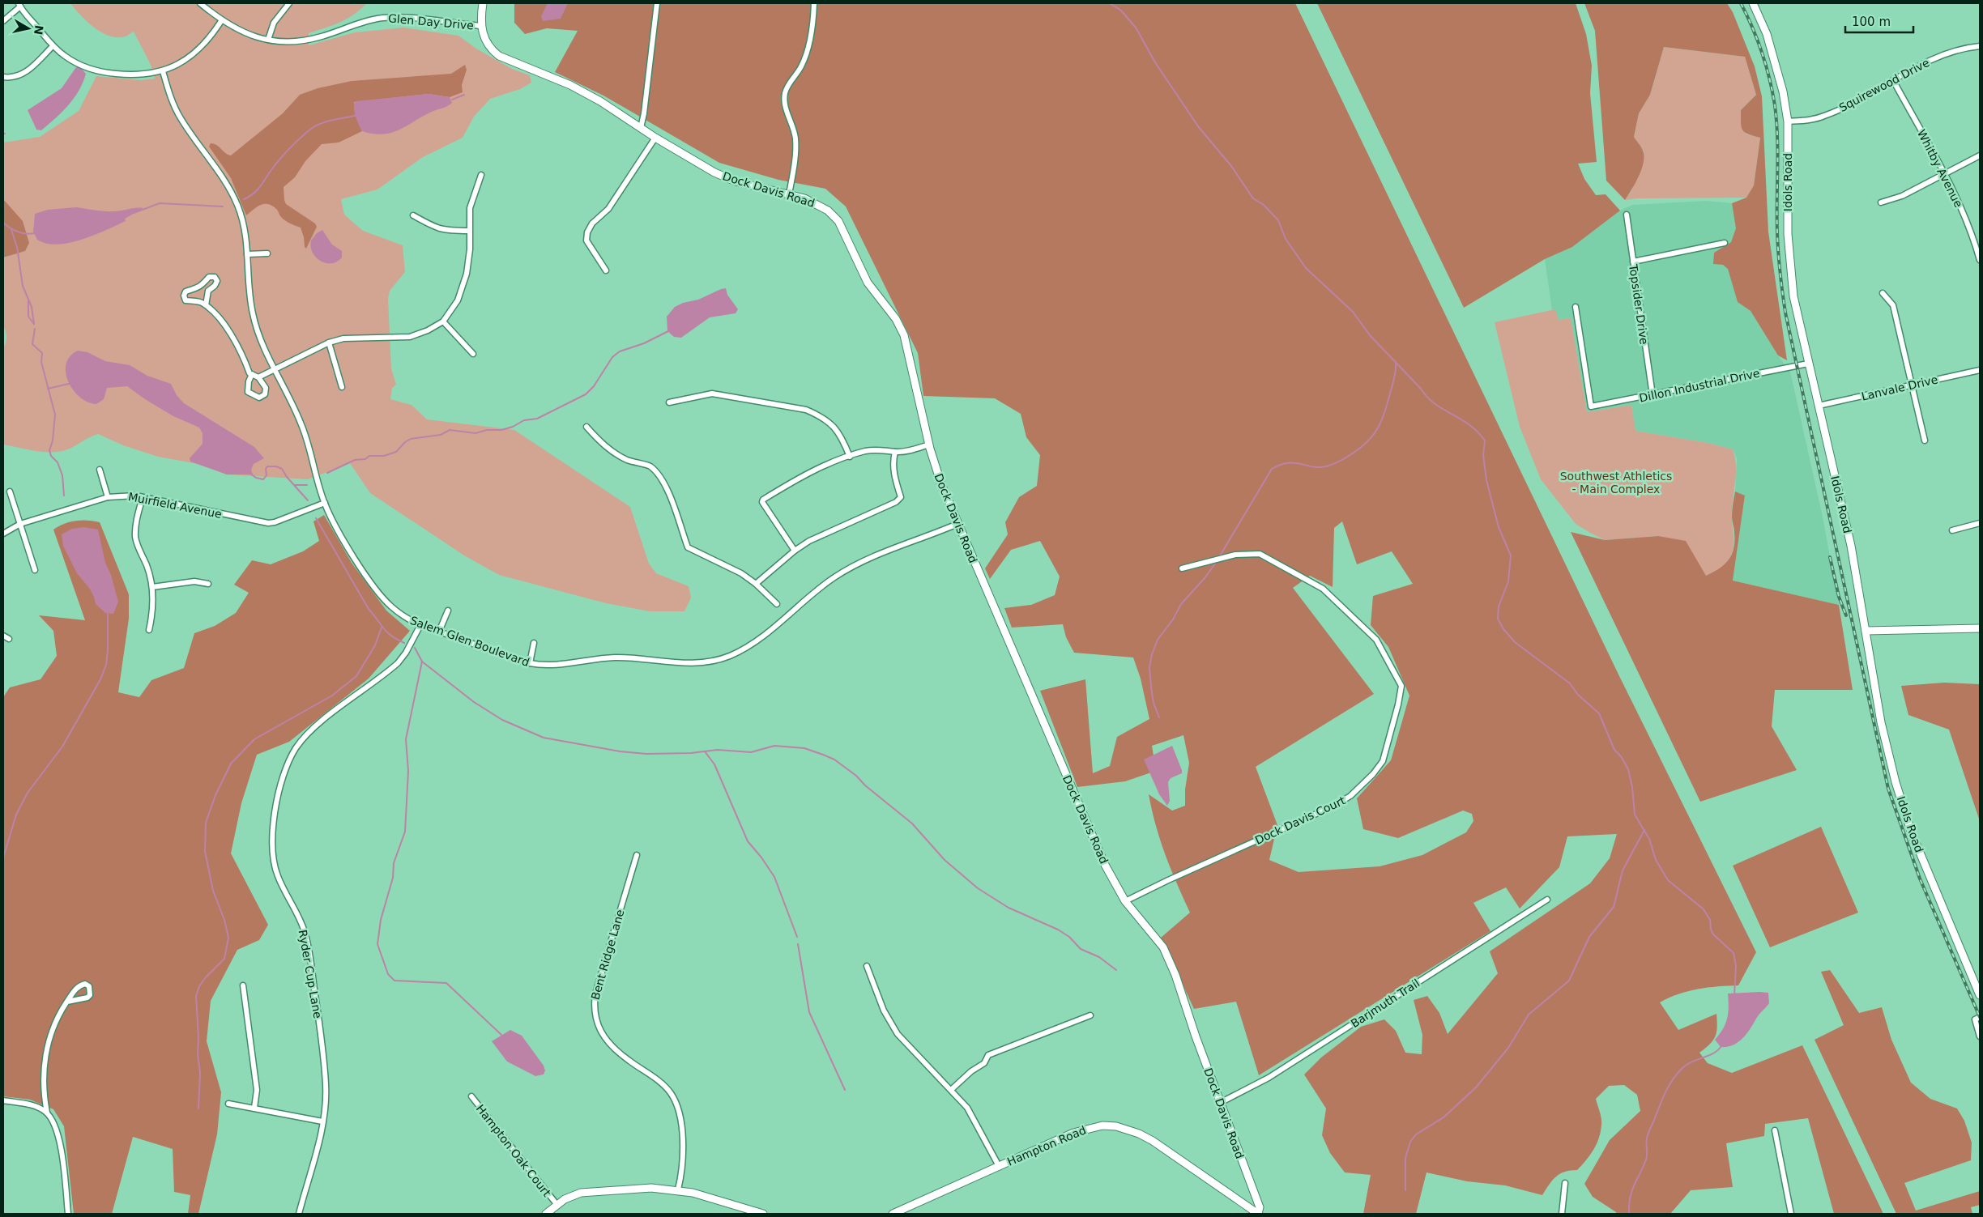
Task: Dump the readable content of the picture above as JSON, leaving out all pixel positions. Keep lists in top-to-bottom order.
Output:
{
  "streets": {
    "street": [
      "Glen Day Drive",
      "Squirewood Drive",
      "Whitby Avenue",
      "Idols Road",
      "Dock Davis Road",
      "Topsider Drive",
      "Dillon Industrial Drive",
      "Lanvale Drive",
      "Muirfield Avenue",
      "Salem Glen Boulevard",
      "Dock Davis Court",
      "Bent Ridge Lane",
      "Ryder Cup Lane",
      "Barjmuth Trail",
      "Hampton Road",
      "Hampton Oak Court"
    ]
  },
  "crossings": [
    ["Glen Day Drive", "Dock Davis Road"],
    ["Squirewood Drive", "Whitby Avenue"],
    ["Squirewood Drive", "Idols Road"],
    ["Idols Road", "Dillon Industrial Drive"],
    ["Idols Road", "Lanvale Drive"],
    ["Dock Davis Road", "Salem Glen Boulevard"],
    ["Dock Davis Road", "Dock Davis Court"],
    ["Dock Davis Road", "Barjmuth Trail"],
    ["Dock Davis Road", "Hampton Road"],
    ["Topsider Drive", "Dillon Industrial Drive"],
    ["Muirfield Avenue", "Salem Glen Boulevard"],
    ["Salem Glen Boulevard", "Ryder Cup Lane"]
  ],
  "parks": ["Southwest Athletics - Main Complex"],
  "scale_bar": "100 m",
  "north": "right"
}
